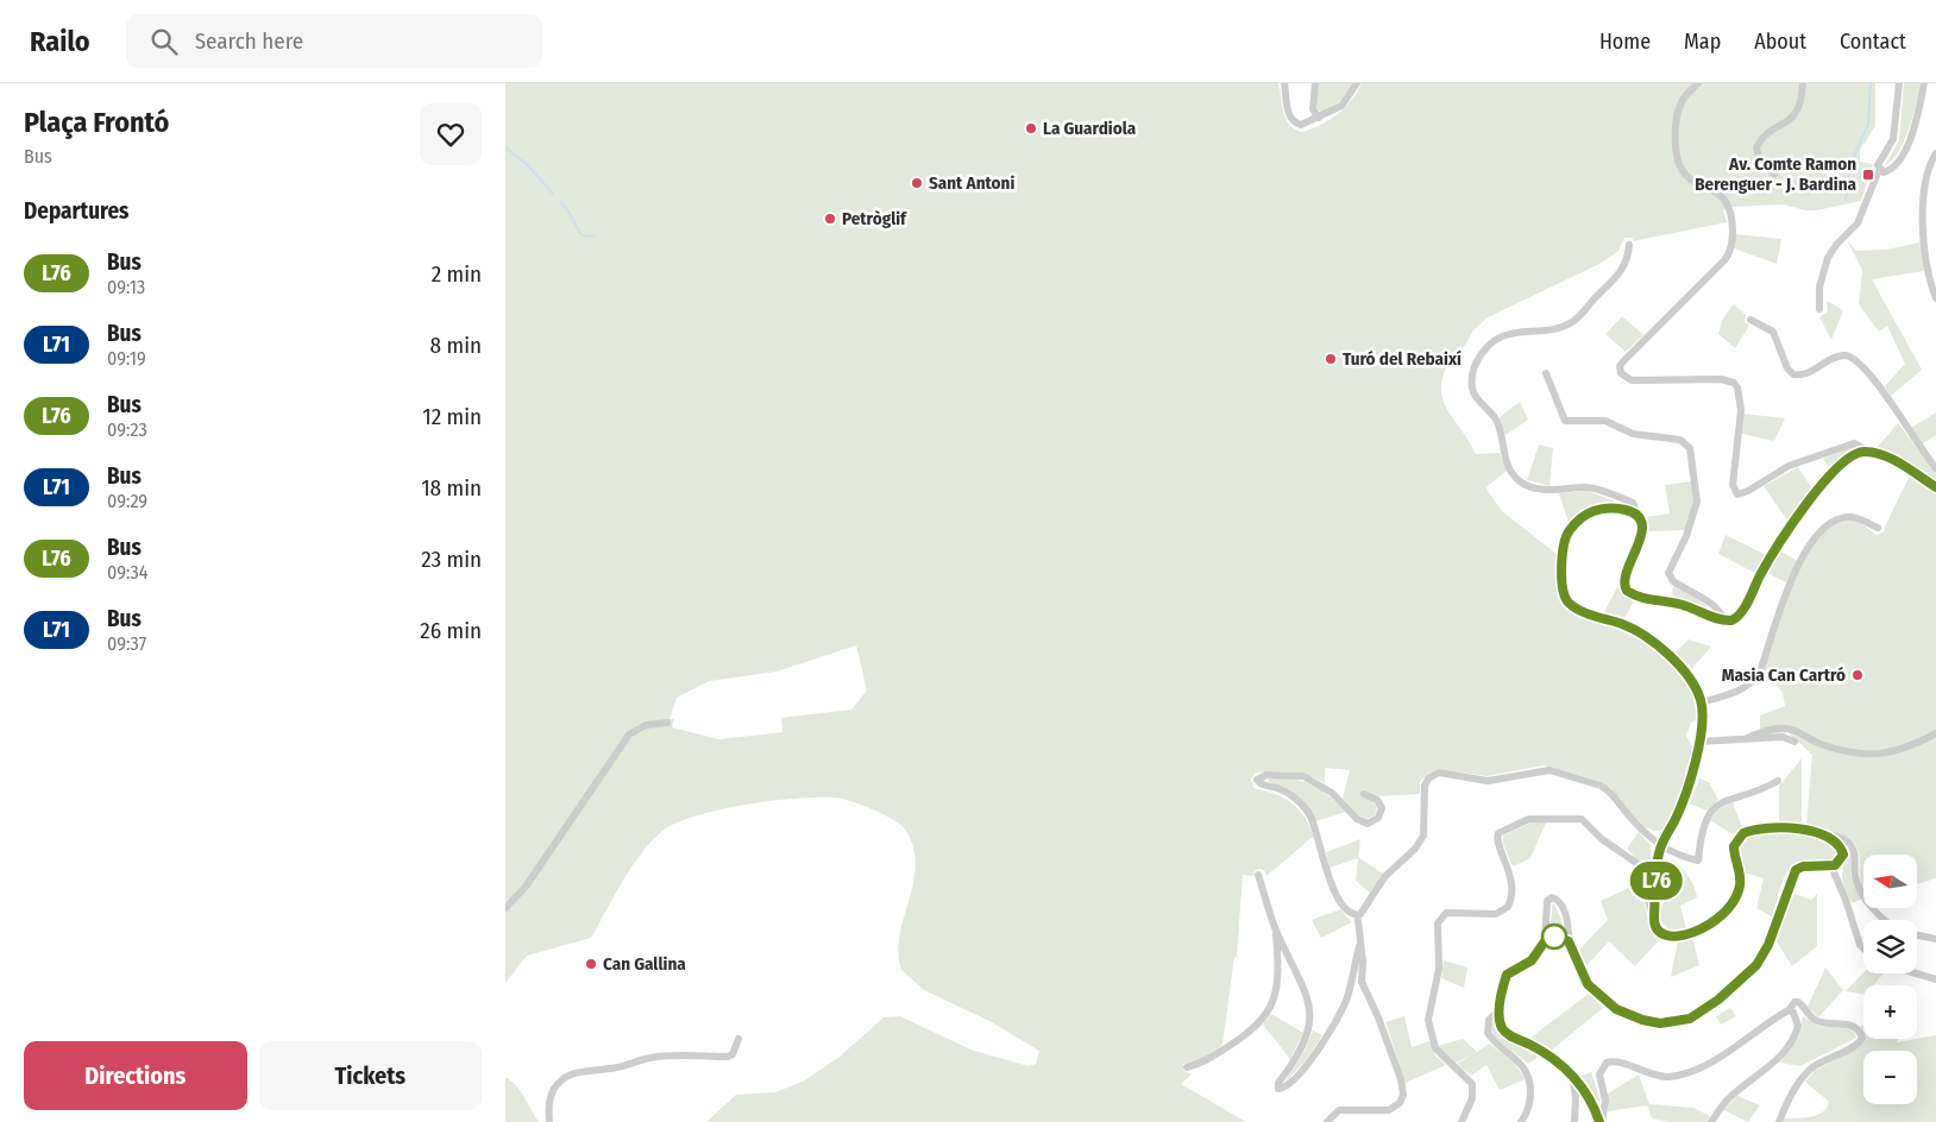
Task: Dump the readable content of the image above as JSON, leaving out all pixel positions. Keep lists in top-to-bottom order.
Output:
{
  "places": {
    "other": [
      "La Guardiola",
      "Sant Antoni",
      "Petròglif",
      "Turó del Rebaixí",
      "Masia Can Cartró",
      "Can Gallina"
    ],
    "transit": ["Av. Comte Ramon Berenguer - J. Bardina"]
  },
  "lines": ["bus line L76"],
  "north": "left",
  "page": {
    "header": "Railo",
    "search": "Search here",
    "nav": [
      "Home",
      "Map",
      "About",
      "Contact"
    ],
    "heading": [
      ["Plaça Frontó", "Bus"],
      "Departures"
    ],
    "on_map": "L76",
    "list": [
      {
        "mark": "L76",
        "name": "Bus",
        "note": "09:13",
        "value": "2 min"
      },
      {
        "mark": "L71",
        "name": "Bus",
        "note": "09:19",
        "value": "8 min"
      },
      {
        "mark": "L76",
        "name": "Bus",
        "note": "09:23",
        "value": "12 min"
      },
      {
        "mark": "L71",
        "name": "Bus",
        "note": "09:29",
        "value": "18 min"
      },
      {
        "mark": "L76",
        "name": "Bus",
        "note": "09:34",
        "value": "23 min"
      },
      {
        "mark": "L71",
        "name": "Bus",
        "note": "09:37",
        "value": "26 min"
      }
    ],
    "map_buttons": ["+", "−"],
    "buttons": ["Directions", "Tickets"]
  }
}
